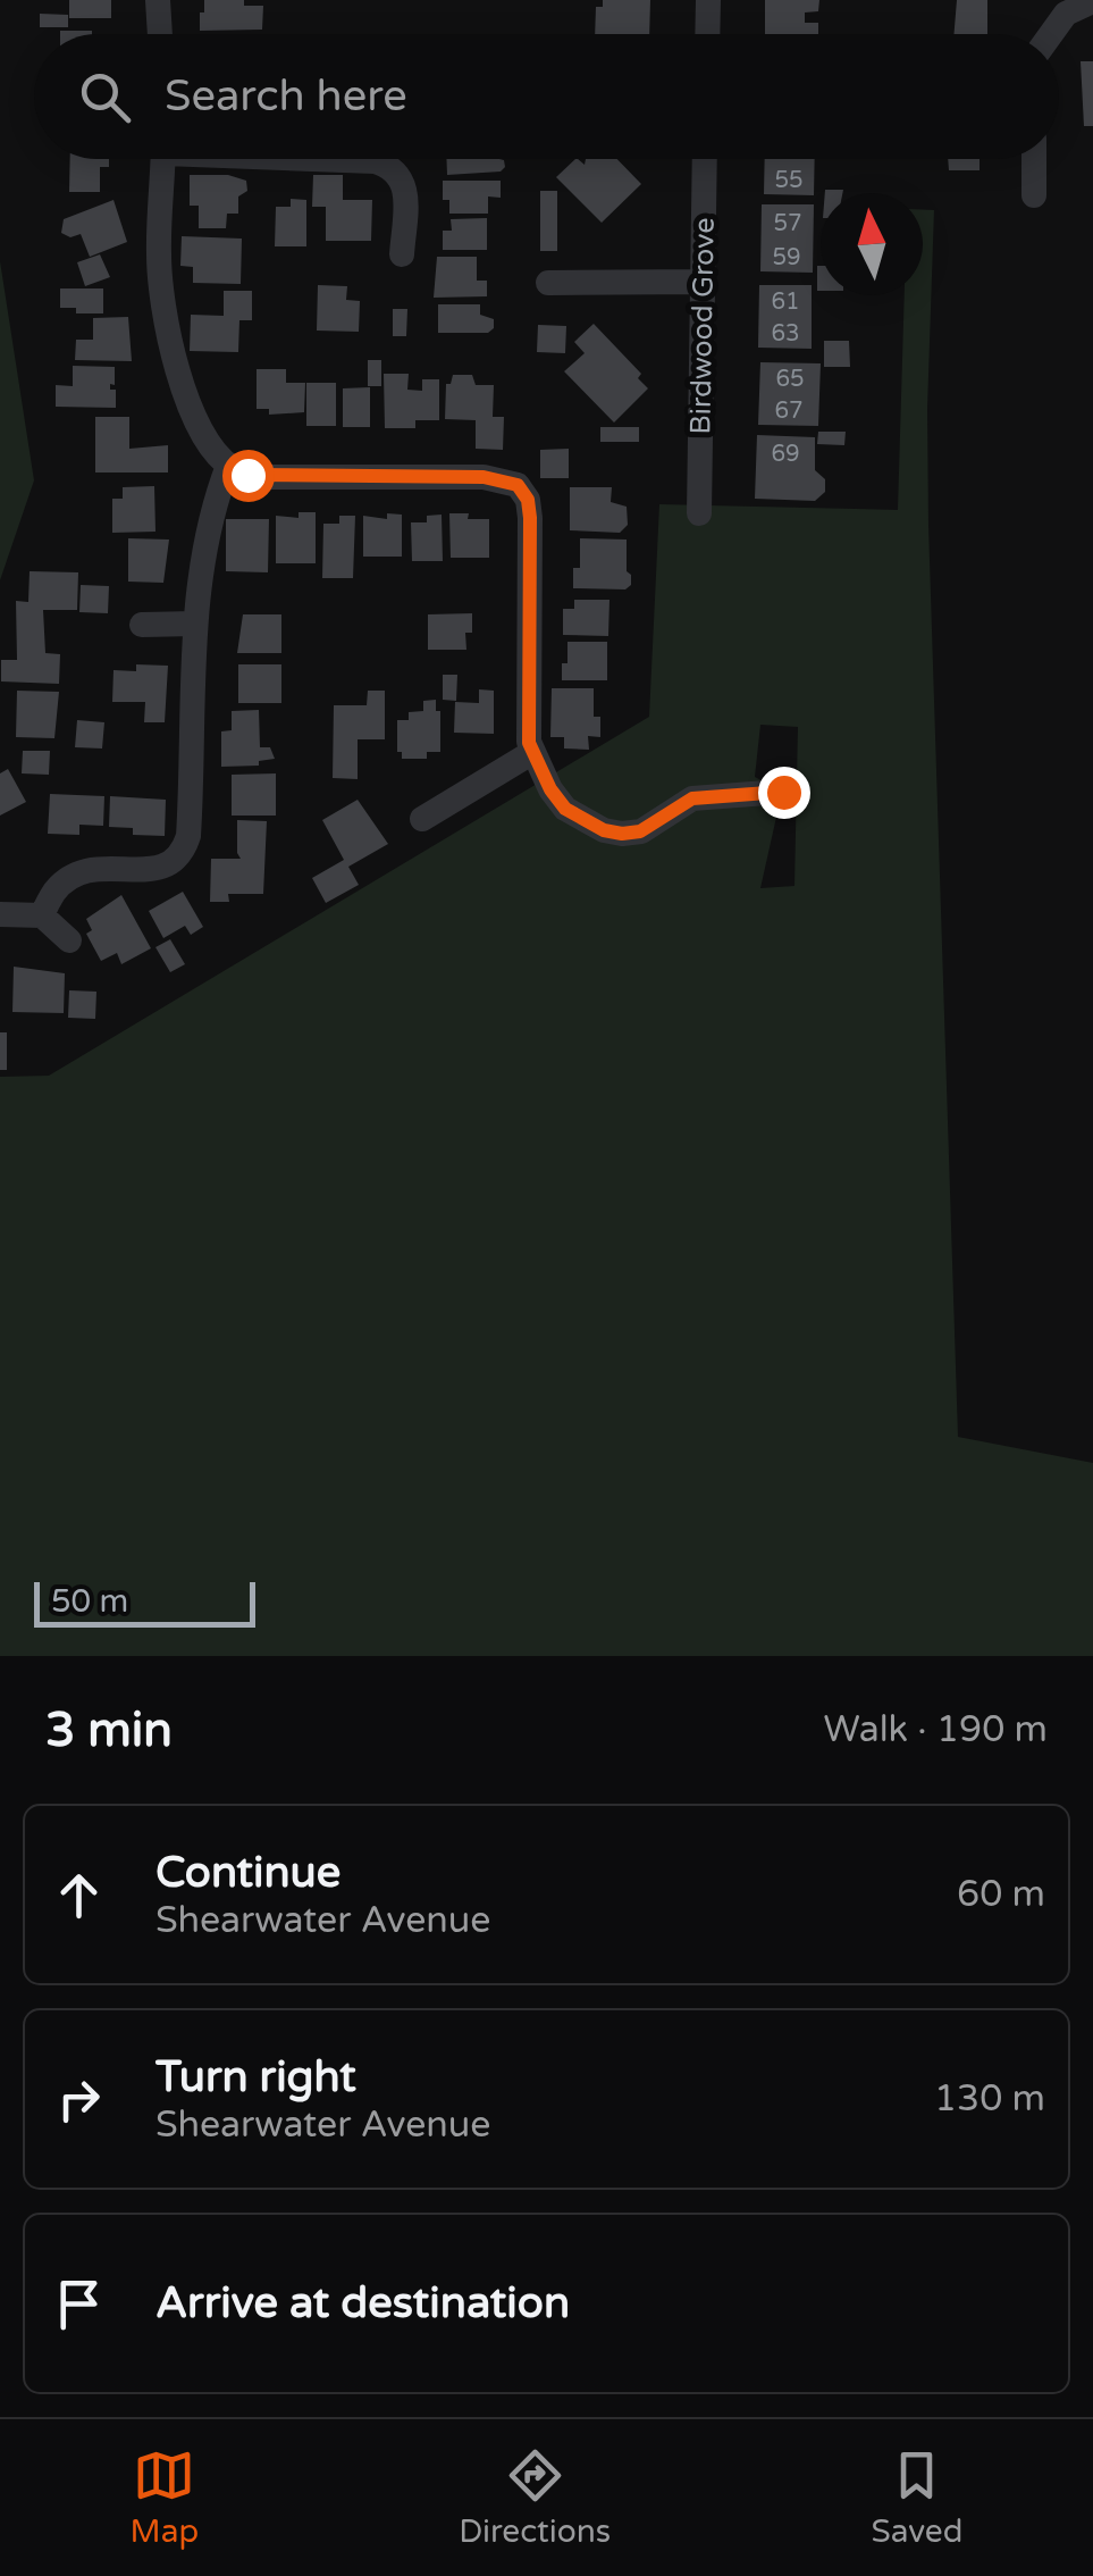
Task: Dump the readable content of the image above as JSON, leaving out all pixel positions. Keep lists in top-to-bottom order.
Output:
{
  "streets": {
    "street": ["Birdwood Grove"]
  },
  "house_numbers": [
    "55",
    "57",
    "59",
    "61",
    "63",
    "65",
    "67",
    "69"
  ],
  "scale_bar": "50 m",
  "north": "top",
  "page": {
    "search": "Search here",
    "scale": "50 m",
    "heading": ["3 min", "Walk · 190 m"],
    "list": [
      ["Continue", "Shearwater Avenue", "60 m"],
      ["Turn right", "Shearwater Avenue", "130 m"],
      "Arrive at destination"
    ],
    "nav": ["Map", "Directions", "Saved"]
  }
}
